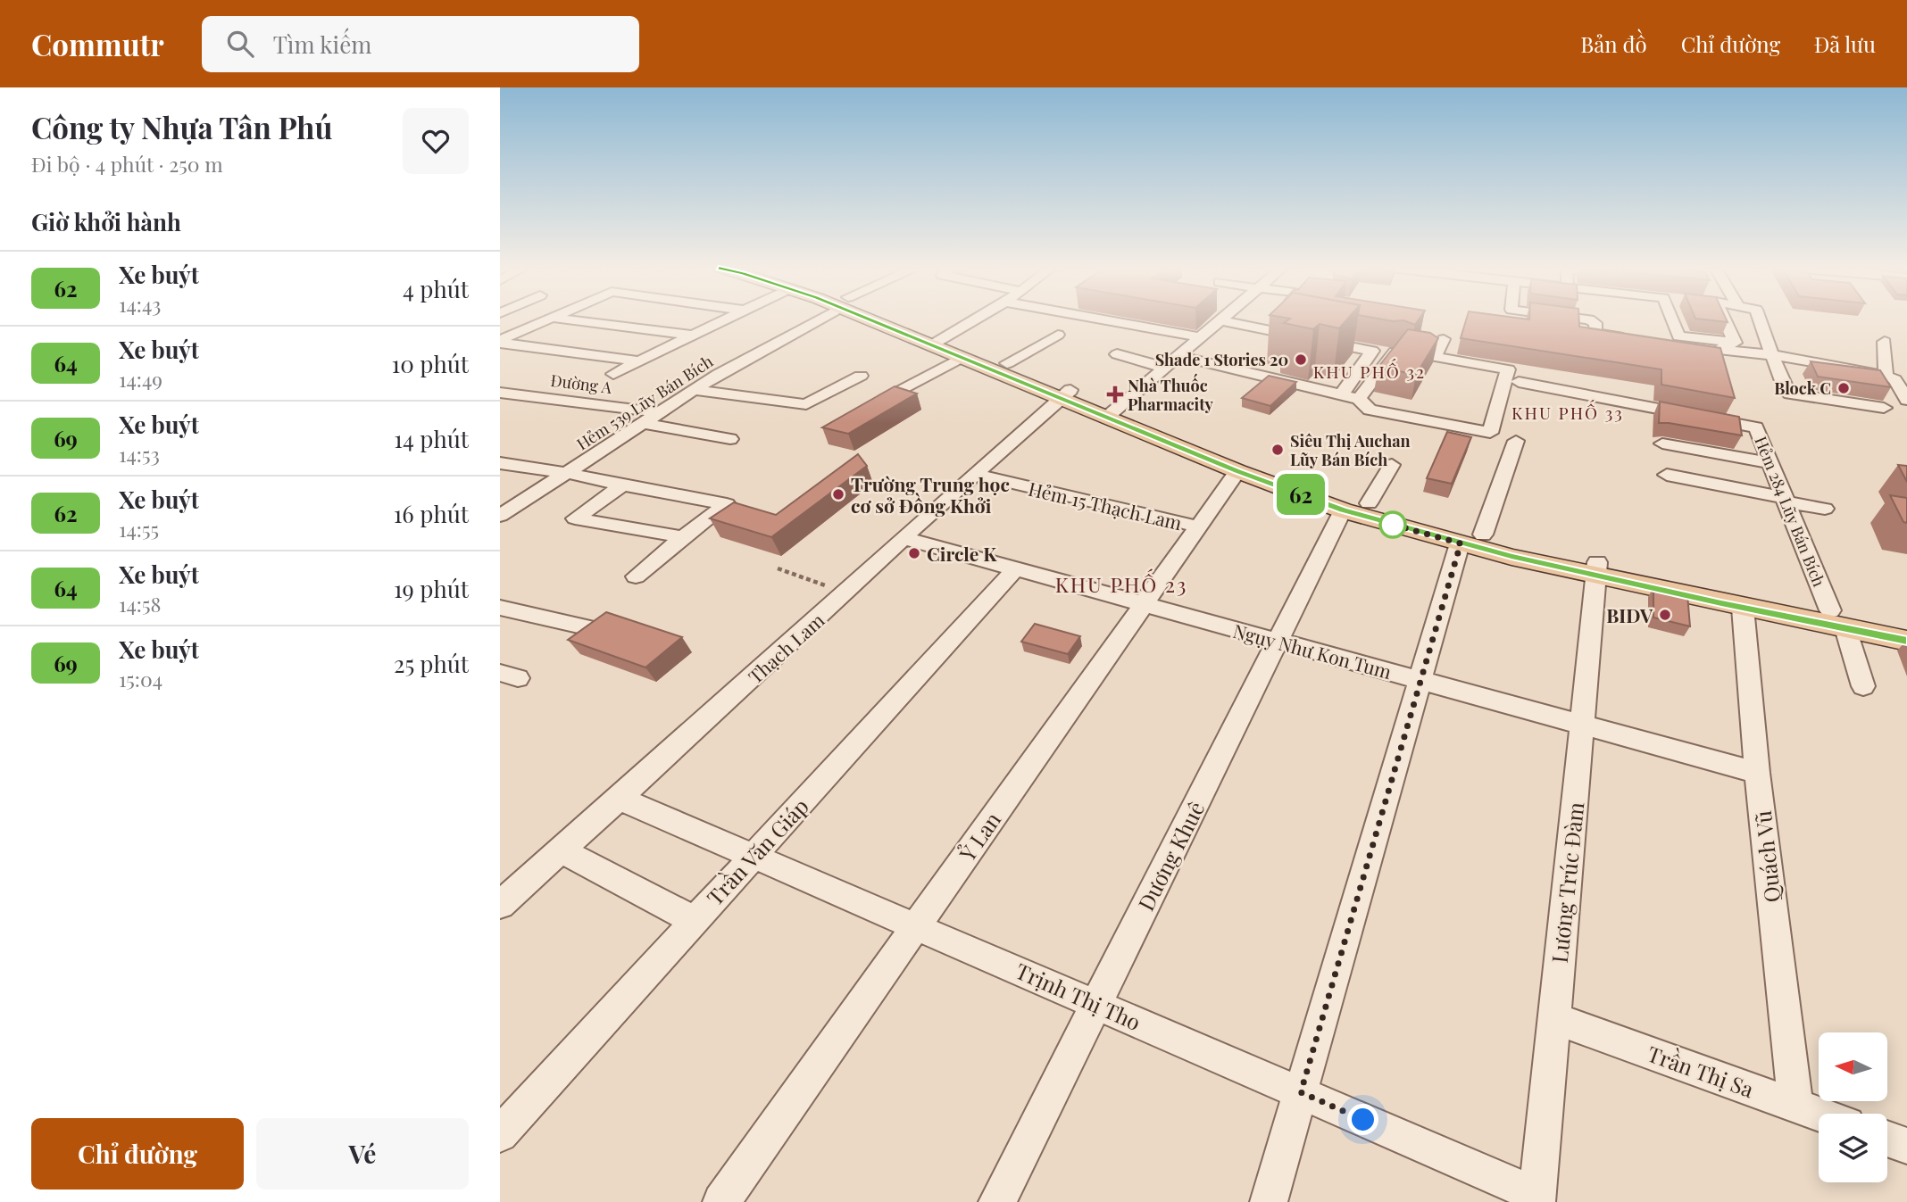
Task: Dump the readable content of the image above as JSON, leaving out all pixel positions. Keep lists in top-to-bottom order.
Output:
{
  "streets": {
    "street": [
      "Đường A",
      "Hẻm 539 Lũy Bán Bích",
      "Hẻm 15 Thạch Lam",
      "Hẻm 284 Lũy Bán Bích",
      "Thạch Lam",
      "Ngụy Như Kon Tum",
      "Ỷ Lan",
      "Trần Văn Giáp",
      "Dương Khuê",
      "Quách Vũ",
      "Lương Trúc Đàm",
      "Trịnh Thị Tho",
      "Trần Thị Sa"
    ]
  },
  "crossings": [
    ["Đường A", "Hẻm 539 Lũy Bán Bích"],
    ["Hẻm 15 Thạch Lam", "Thạch Lam"],
    ["Hẻm 15 Thạch Lam", "Ỷ Lan"],
    ["Thạch Lam", "Ngụy Như Kon Tum"],
    ["Thạch Lam", "Trịnh Thị Tho"],
    ["Ngụy Như Kon Tum", "Ỷ Lan"],
    ["Ngụy Như Kon Tum", "Trần Văn Giáp"],
    ["Ngụy Như Kon Tum", "Dương Khuê"],
    ["Ngụy Như Kon Tum", "Quách Vũ"],
    ["Ngụy Như Kon Tum", "Lương Trúc Đàm"],
    ["Ỷ Lan", "Trịnh Thị Tho"],
    ["Trần Văn Giáp", "Trịnh Thị Tho"],
    ["Dương Khuê", "Trịnh Thị Tho"],
    ["Quách Vũ", "Trần Thị Sa"],
    ["Lương Trúc Đàm", "Trịnh Thị Tho"],
    ["Lương Trúc Đàm", "Trần Thị Sa"]
  ],
  "districts": ["KHU PHỐ 32", "KHU PHỐ 33", "KHU PHỐ 23"],
  "places": {
    "other": [
      "Shade 1 Stories 20",
      "Block C",
      "Siêu Thị Auchan Lũy Bán Bích",
      "Trường Trung học cơ sở Đồng Khởi",
      "Circle K",
      "BIDV"
    ],
    "health": ["Nhà Thuốc Pharmacity"]
  },
  "lines": ["bus line 62"],
  "north": "left",
  "page": {
    "header": "Commutr",
    "search": "Tìm kiếm",
    "nav": ["Bản đồ", "Chỉ đường", "Đã lưu"],
    "heading": [
      ["Công ty Nhựa Tân Phú", "Đi bộ · 4 phút · 250 m"],
      "Giờ khởi hành"
    ],
    "on_map": "62",
    "list": [
      {
        "mark": "62",
        "name": "Xe buýt",
        "note": "14:43",
        "value": "4 phút"
      },
      {
        "mark": "64",
        "name": "Xe buýt",
        "note": "14:49",
        "value": "10 phút"
      },
      {
        "mark": "69",
        "name": "Xe buýt",
        "note": "14:53",
        "value": "14 phút"
      },
      {
        "mark": "62",
        "name": "Xe buýt",
        "note": "14:55",
        "value": "16 phút"
      },
      {
        "mark": "64",
        "name": "Xe buýt",
        "note": "14:58",
        "value": "19 phút"
      },
      {
        "mark": "69",
        "name": "Xe buýt",
        "note": "15:04",
        "value": "25 phút"
      }
    ],
    "buttons": ["Chỉ đường", "Vé"]
  }
}
